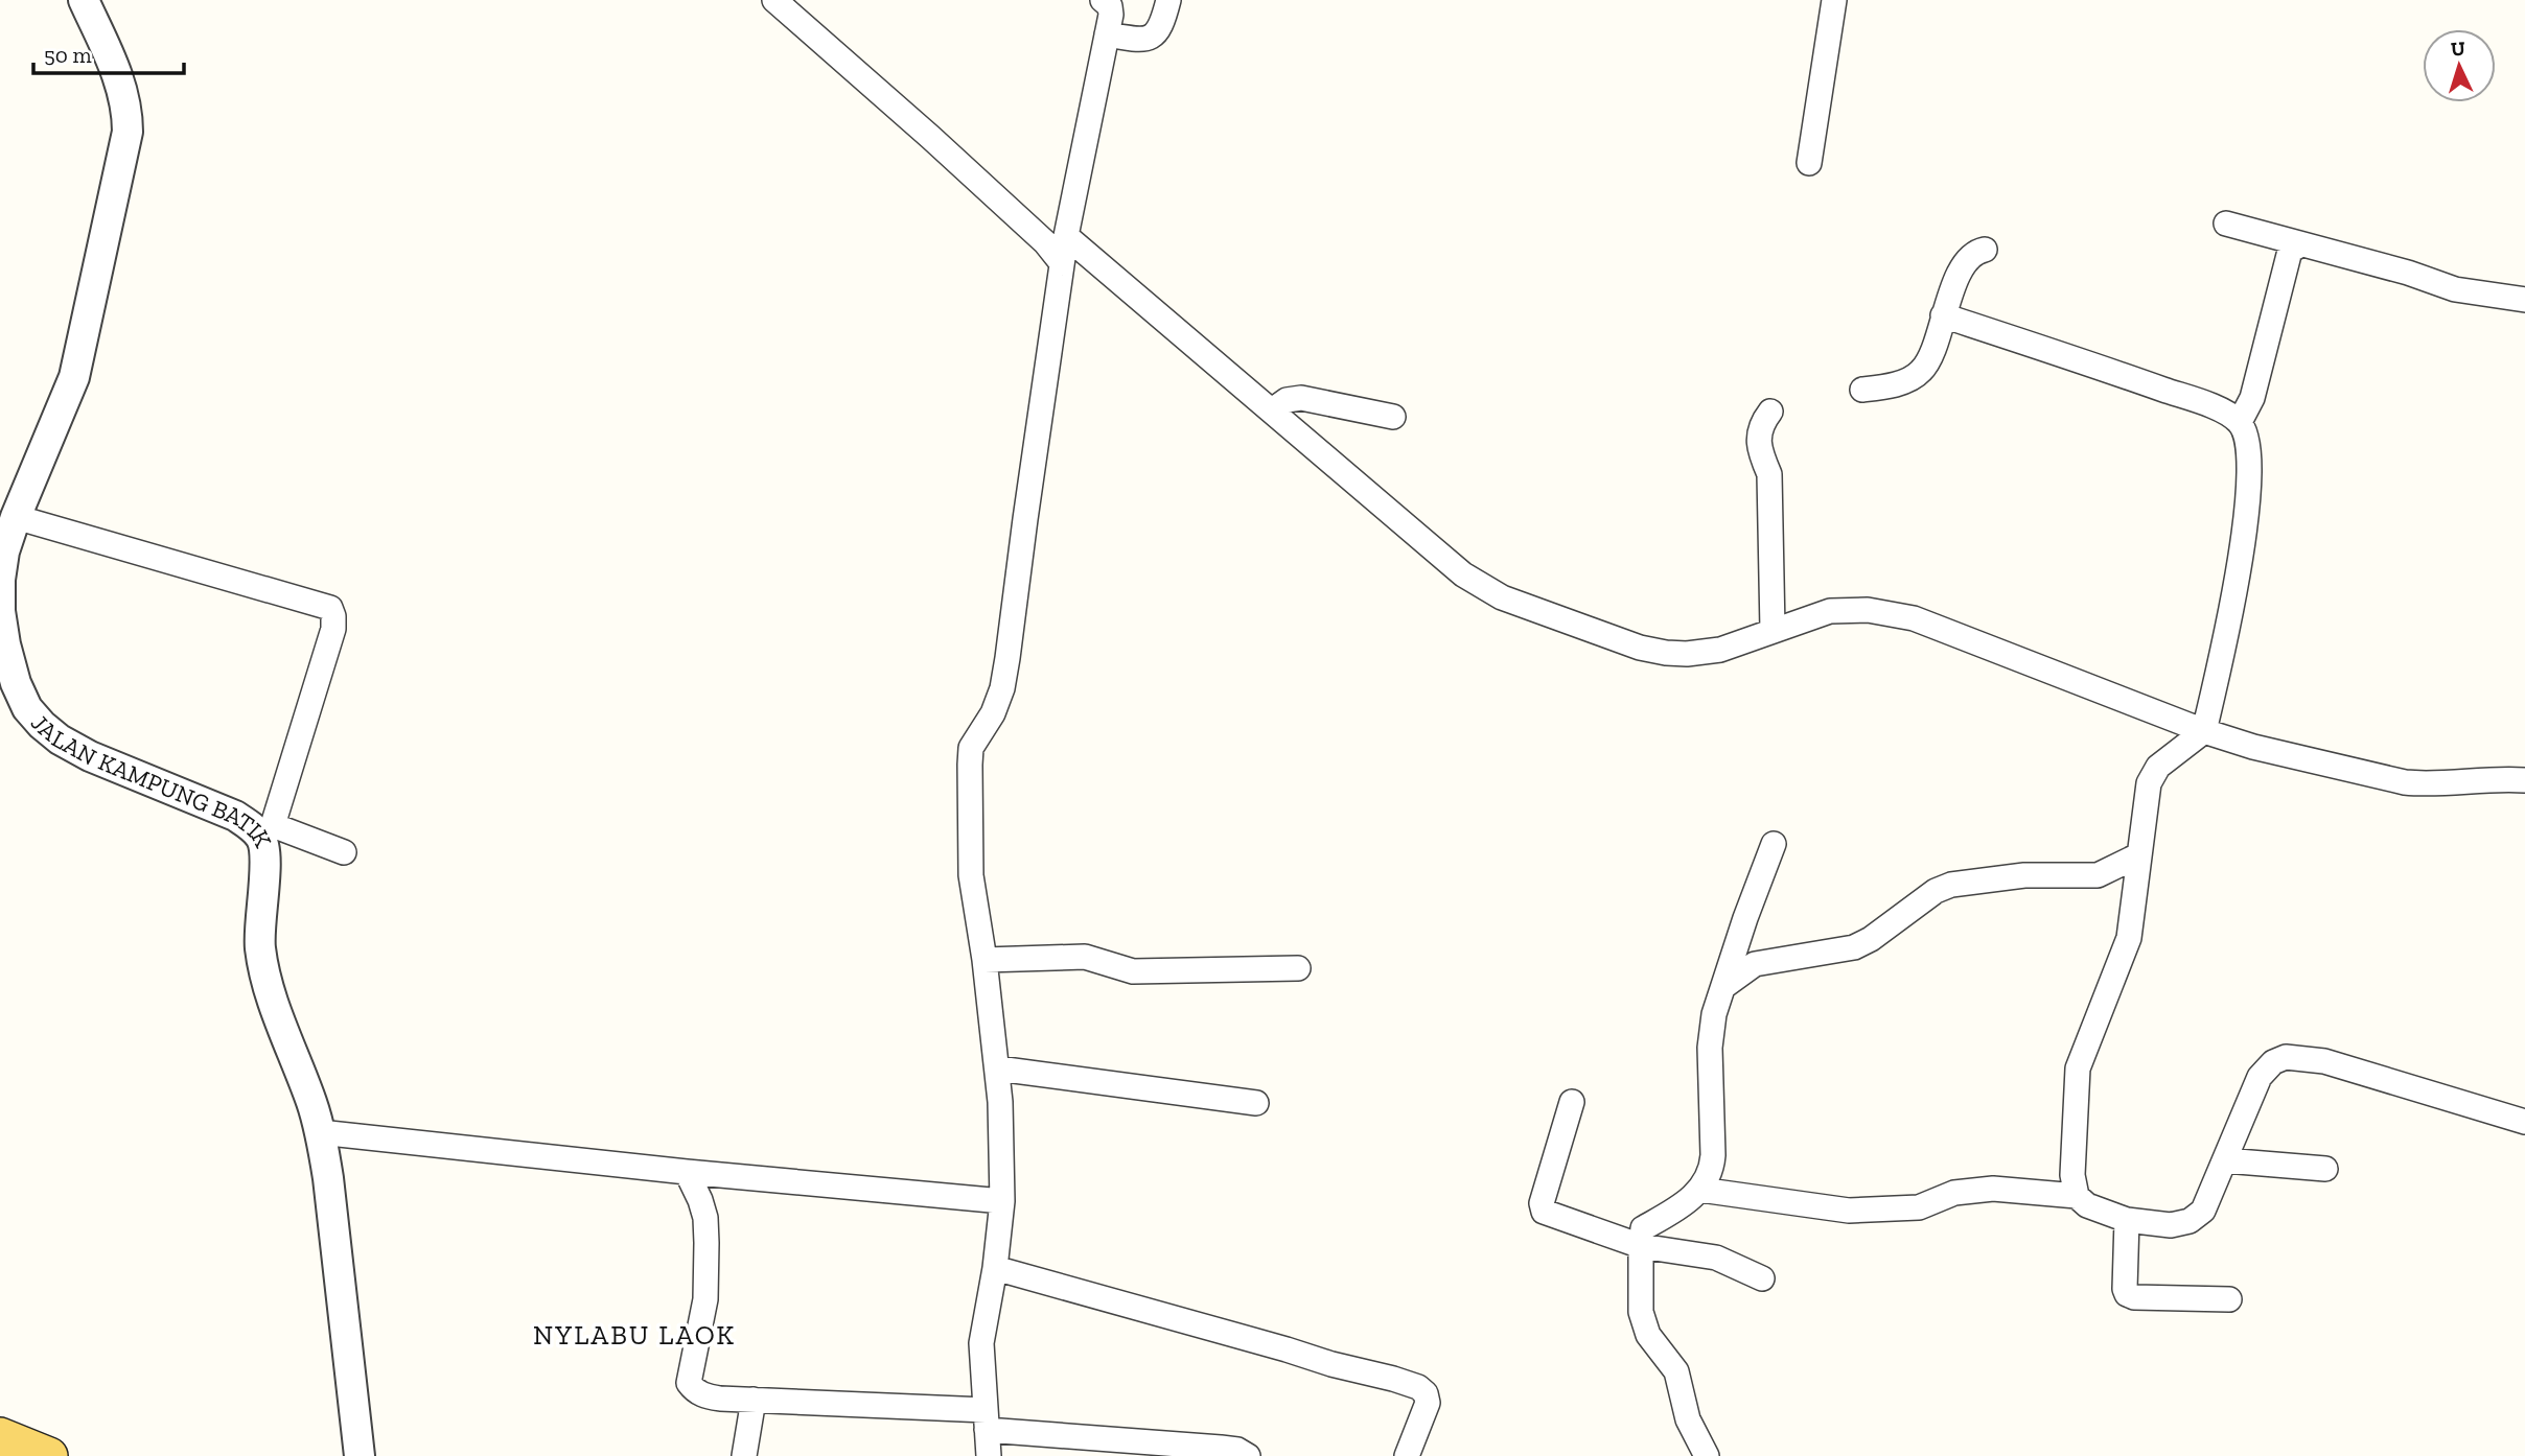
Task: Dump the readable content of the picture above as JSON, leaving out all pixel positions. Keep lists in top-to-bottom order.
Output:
{
  "streets": {
    "street": ["JALAN KAMPUNG BATIK"]
  },
  "districts": ["NYLABU LAOK"],
  "scale_bar": "50 m",
  "north": "top"
}
